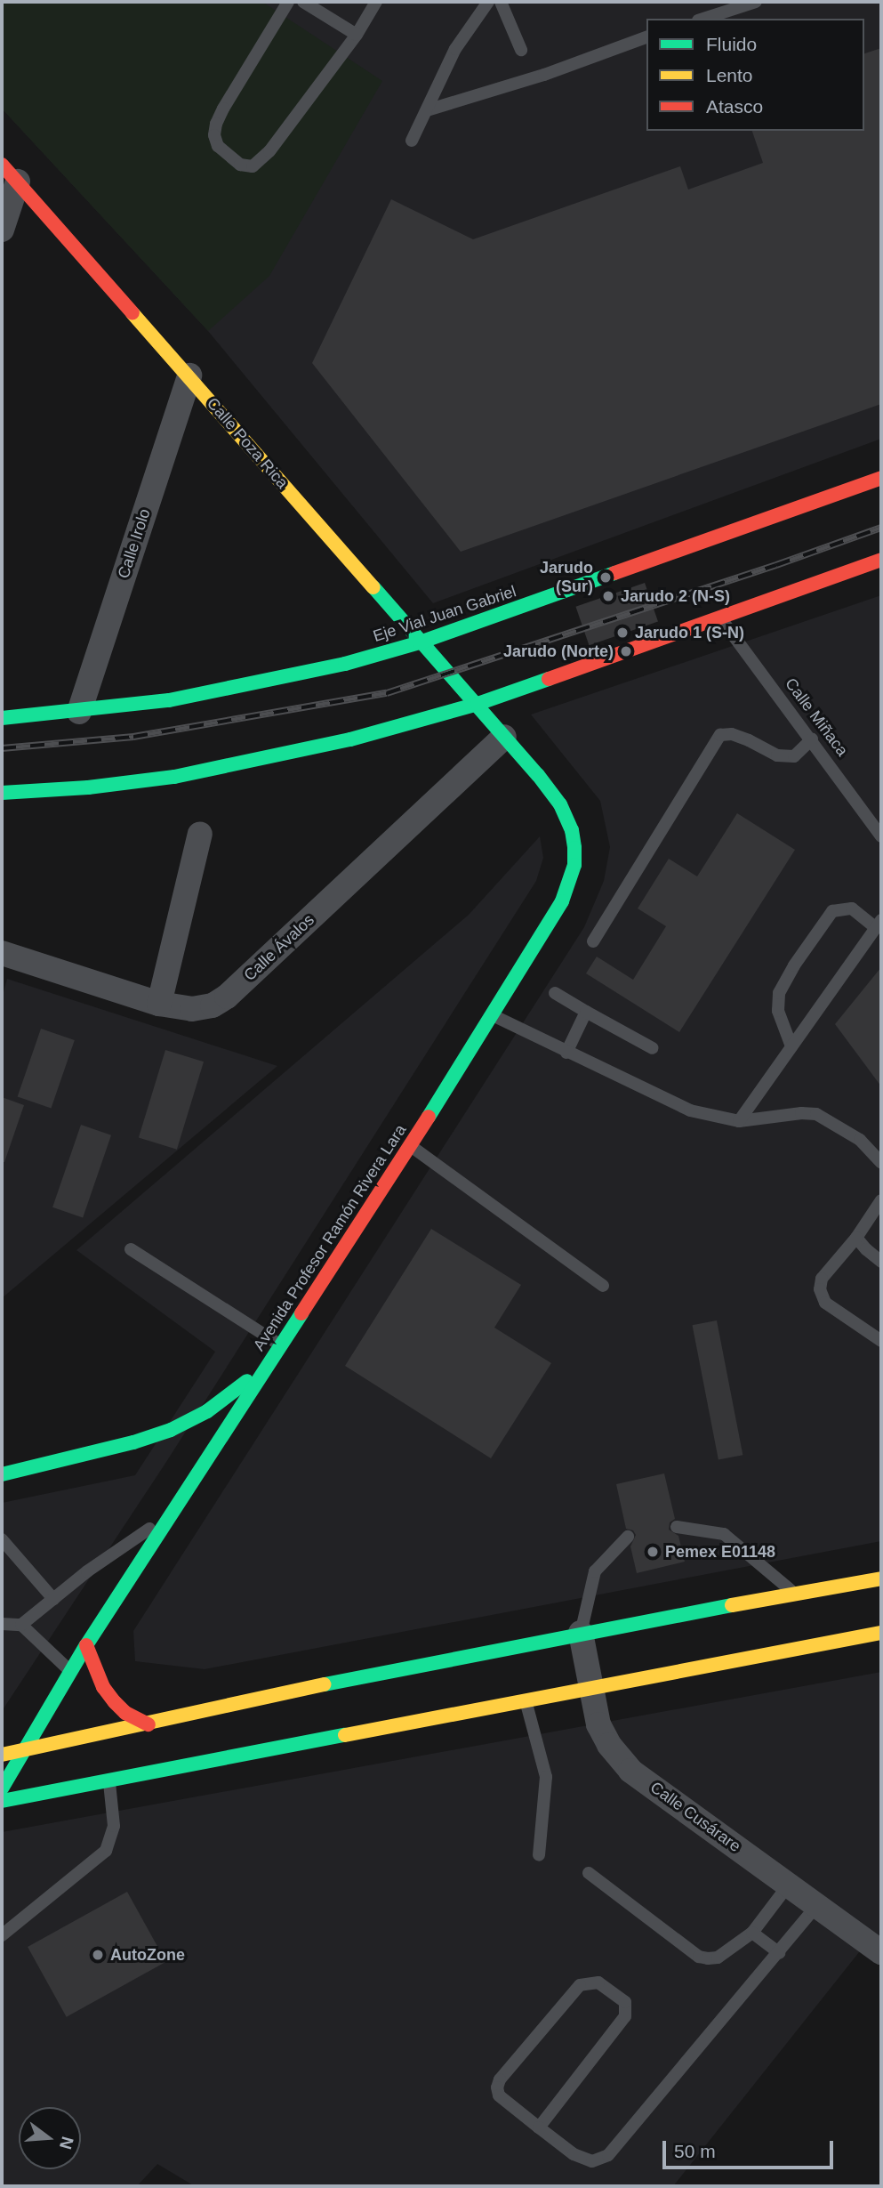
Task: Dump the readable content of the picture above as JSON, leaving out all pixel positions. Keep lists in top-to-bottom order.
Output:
{
  "streets": {
    "main road": ["Calle Poza Rica", "Eje Vial Juan Gabriel", "Avenida Profesor Ramón Rivera Lara"],
    "street": ["Calle Irolo", "Calle Ávalos", "Calle Cusárare"],
    "lane": ["Calle Miñaca"]
  },
  "crossings": [
    ["Calle Poza Rica", "Calle Irolo"],
    ["Calle Poza Rica", "Eje Vial Juan Gabriel"],
    ["Calle Poza Rica", "Avenida Profesor Ramón Rivera Lara"],
    ["Calle Irolo", "Eje Vial Juan Gabriel"],
    ["Calle Ávalos", "Avenida Profesor Ramón Rivera Lara"]
  ],
  "places": [
    "Jarudo (Sur)",
    "Jarudo 2 (N-S)",
    "Jarudo 1 (S-N)",
    "Jarudo (Norte)",
    "Pemex E01148",
    "AutoZone"
  ],
  "legend": ["Fluido", "Lento", "Atasco"],
  "scale_bar": "50 m",
  "north": "right"
}
